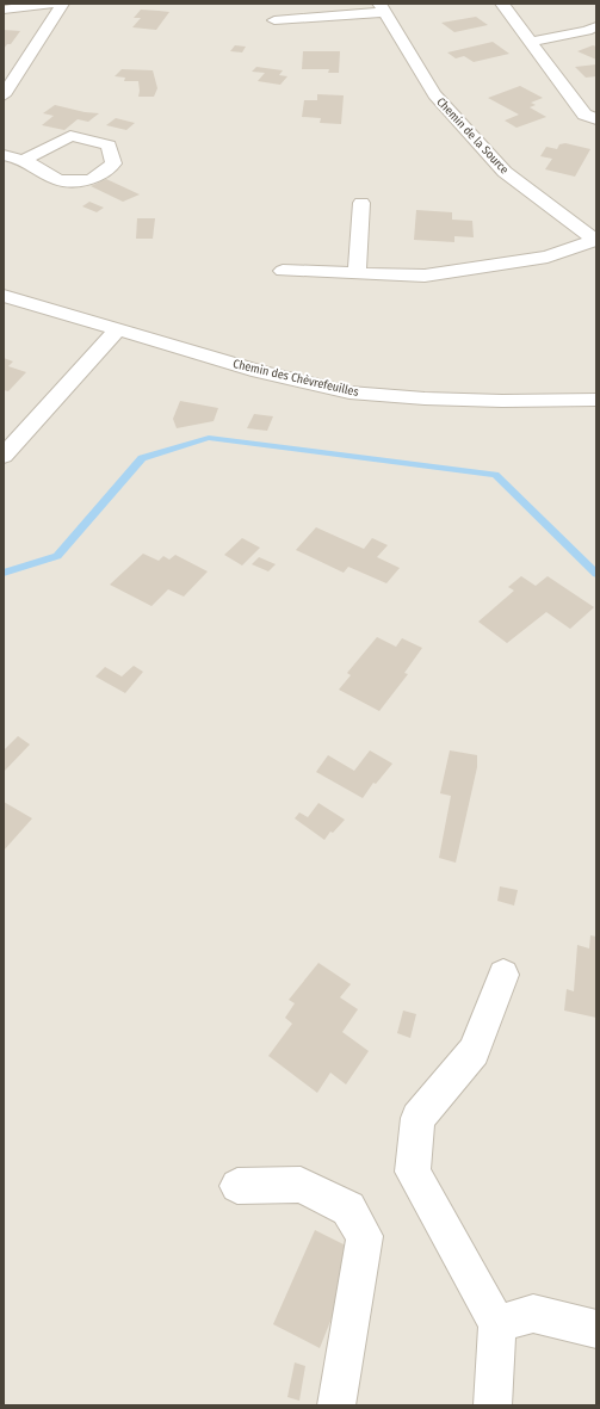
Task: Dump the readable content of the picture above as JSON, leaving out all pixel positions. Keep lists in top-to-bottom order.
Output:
{
  "streets": {
    "street": ["Chemin de la Source", "Chemin des Chèvrefeuilles"]
  }
}
